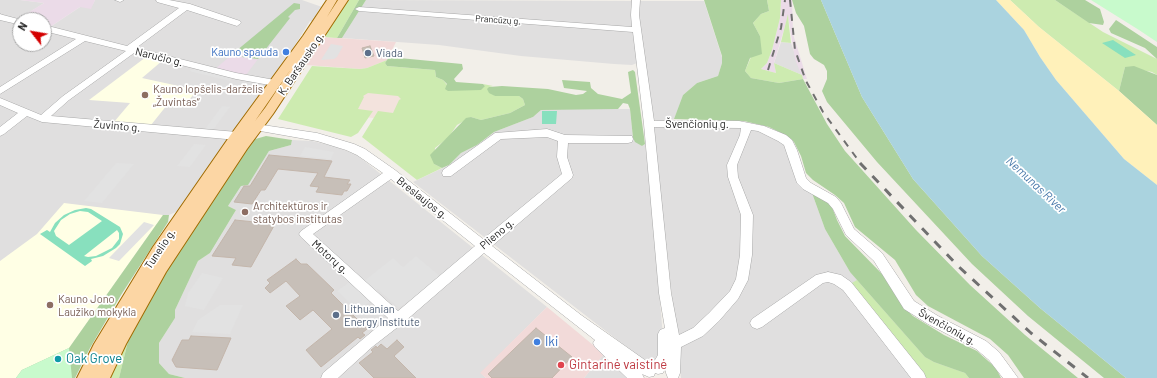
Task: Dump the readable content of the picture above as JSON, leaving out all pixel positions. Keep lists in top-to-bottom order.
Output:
{
  "streets": {
    "main road": ["K. Baršausko g.", "Tunelio g."],
    "street": [
      "Prancūzų g.",
      "Naručio g.",
      "Švenčionių g.",
      "Žuvinto g.",
      "Breslaujos g.",
      "Plieno g.",
      "Motorų g."
    ]
  },
  "crossings": [
    ["Naručio g.", "K. Baršausko g."],
    ["K. Baršausko g.", "Žuvinto g."],
    ["K. Baršausko g.", "Breslaujos g."],
    ["K. Baršausko g.", "Tunelio g."],
    ["Žuvinto g.", "Breslaujos g."],
    ["Žuvinto g.", "Tunelio g."],
    ["Breslaujos g.", "Plieno g."],
    ["Breslaujos g.", "Tunelio g."],
    ["Breslaujos g.", "Motorų g."],
    ["Plieno g.", "Motorų g."]
  ],
  "water": ["Nemunas River"],
  "places": [
    "Kauno spauda",
    "Viada",
    "Kauno lopšelis-darželis „Žuvintas“",
    "Architektūros ir statybos institutas",
    "Kauno Jono Laužiko mokykla",
    "Lithuanian Energy Institute",
    "Iki",
    "Oak Grove",
    "Gintarinė vaistinė"
  ],
  "north": "top left"
}
